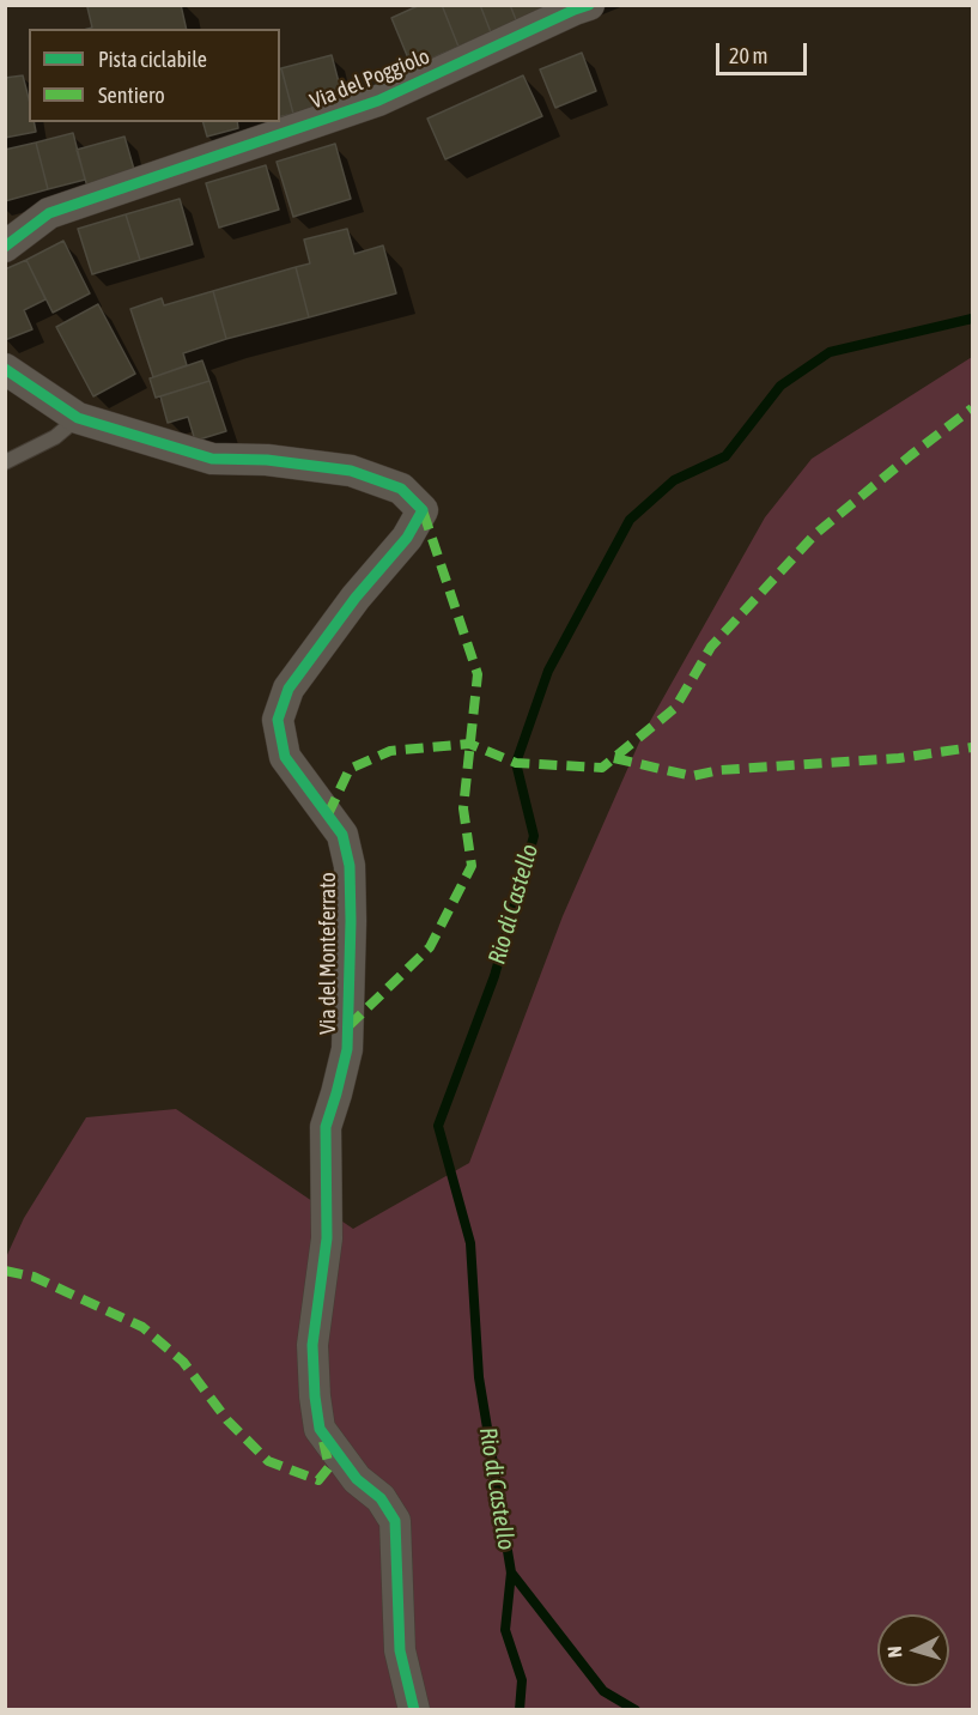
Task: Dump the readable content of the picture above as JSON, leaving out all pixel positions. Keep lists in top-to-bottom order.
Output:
{
  "streets": {
    "street": ["Via del Poggiolo", "Via del Monteferrato"]
  },
  "water": ["Rio di Castello"],
  "legend": ["Pista ciclabile", "Sentiero"],
  "scale_bar": "20 m",
  "north": "left"
}
